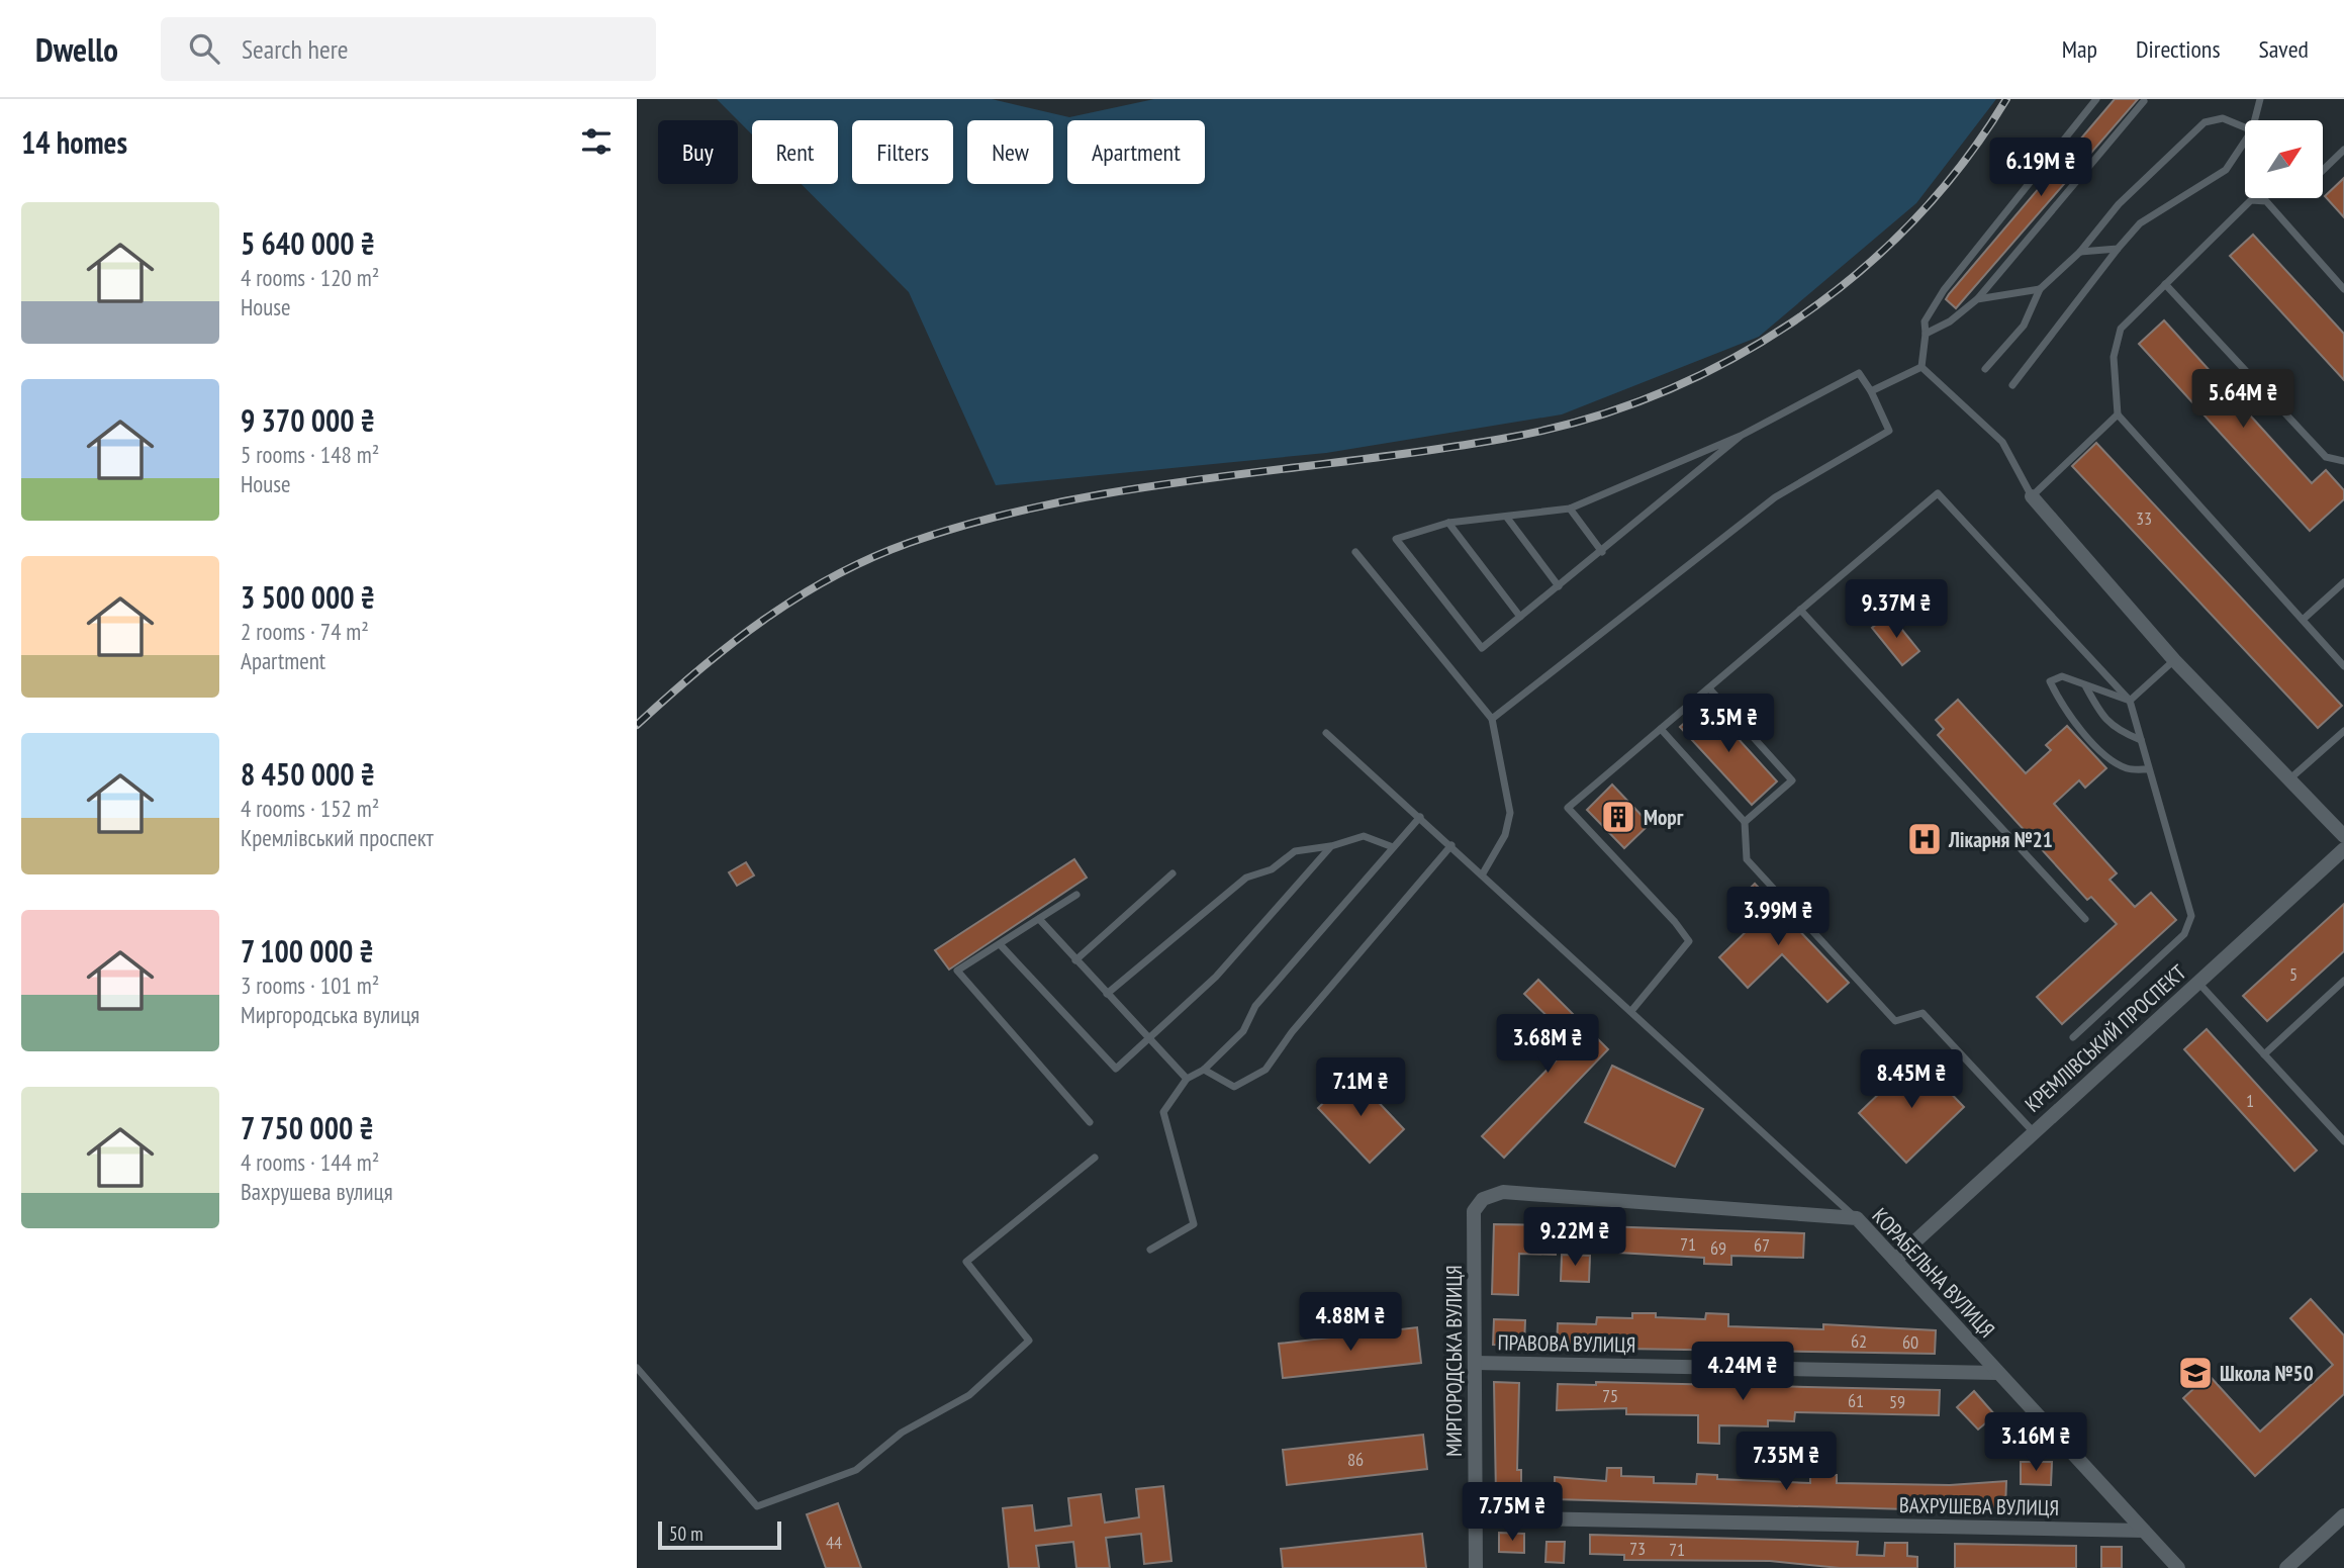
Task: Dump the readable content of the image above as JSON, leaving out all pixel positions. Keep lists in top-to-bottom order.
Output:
{
  "streets": {
    "street": [
      "КРЕМЛІВСЬКИЙ ПРОСПЕКТ",
      "КОРАБЕЛЬНА ВУЛИЦЯ",
      "ПРАВОВА ВУЛИЦЯ",
      "МИРГОРОДСЬКА ВУЛИЦЯ",
      "ВАХРУШЕВА ВУЛИЦЯ"
    ]
  },
  "crossings": [
    ["КРЕМЛІВСЬКИЙ ПРОСПЕКТ", "КОРАБЕЛЬНА ВУЛИЦЯ"],
    ["КОРАБЕЛЬНА ВУЛИЦЯ", "ПРАВОВА ВУЛИЦЯ"],
    ["КОРАБЕЛЬНА ВУЛИЦЯ", "МИРГОРОДСЬКА ВУЛИЦЯ"],
    ["КОРАБЕЛЬНА ВУЛИЦЯ", "ВАХРУШЕВА ВУЛИЦЯ"],
    ["ПРАВОВА ВУЛИЦЯ", "МИРГОРОДСЬКА ВУЛИЦЯ"],
    ["МИРГОРОДСЬКА ВУЛИЦЯ", "ВАХРУШЕВА ВУЛИЦЯ"]
  ],
  "places": {
    "building": ["Морг"],
    "hospital": ["Лікарня №21"],
    "school or university": ["Школа №50"]
  },
  "house_numbers": [
    "33",
    "5",
    "1",
    "71",
    "67",
    "69",
    "62",
    "60",
    "75",
    "61",
    "59",
    "86",
    "44",
    "73",
    "71"
  ],
  "scale_bar": "50 m",
  "north": "top right",
  "page": {
    "header": "Dwello",
    "search": "Search here",
    "nav": ["Map", "Directions", "Saved"],
    "heading": "14 homes",
    "chip": [
      "Buy",
      "Rent",
      "Filters",
      "New",
      "Apartment"
    ],
    "price": [
      "6.19M ₴",
      "5.64M ₴",
      "9.37M ₴",
      "3.5M ₴",
      "3.99M ₴",
      "3.68M ₴",
      "8.45M ₴",
      "7.1M ₴",
      "9.22M ₴",
      "4.88M ₴",
      "4.24M ₴",
      "3.16M ₴",
      "7.35M ₴",
      "7.75M ₴"
    ],
    "list": [
      {
        "name": "5 640 000 ₴",
        "note": "4 rooms · 120 m² · House"
      },
      {
        "name": "9 370 000 ₴",
        "note": "5 rooms · 148 m² · House"
      },
      {
        "name": "3 500 000 ₴",
        "note": "2 rooms · 74 m² · Apartment"
      },
      {
        "name": "8 450 000 ₴",
        "note": "4 rooms · 152 m² · Кремлівський проспект"
      },
      {
        "name": "7 100 000 ₴",
        "note": "3 rooms · 101 m² · Миргородська вулиця"
      },
      {
        "name": "7 750 000 ₴",
        "note": "4 rooms · 144 m² · Вахрушева вулиця"
      }
    ],
    "scale": "50 m"
  }
}
